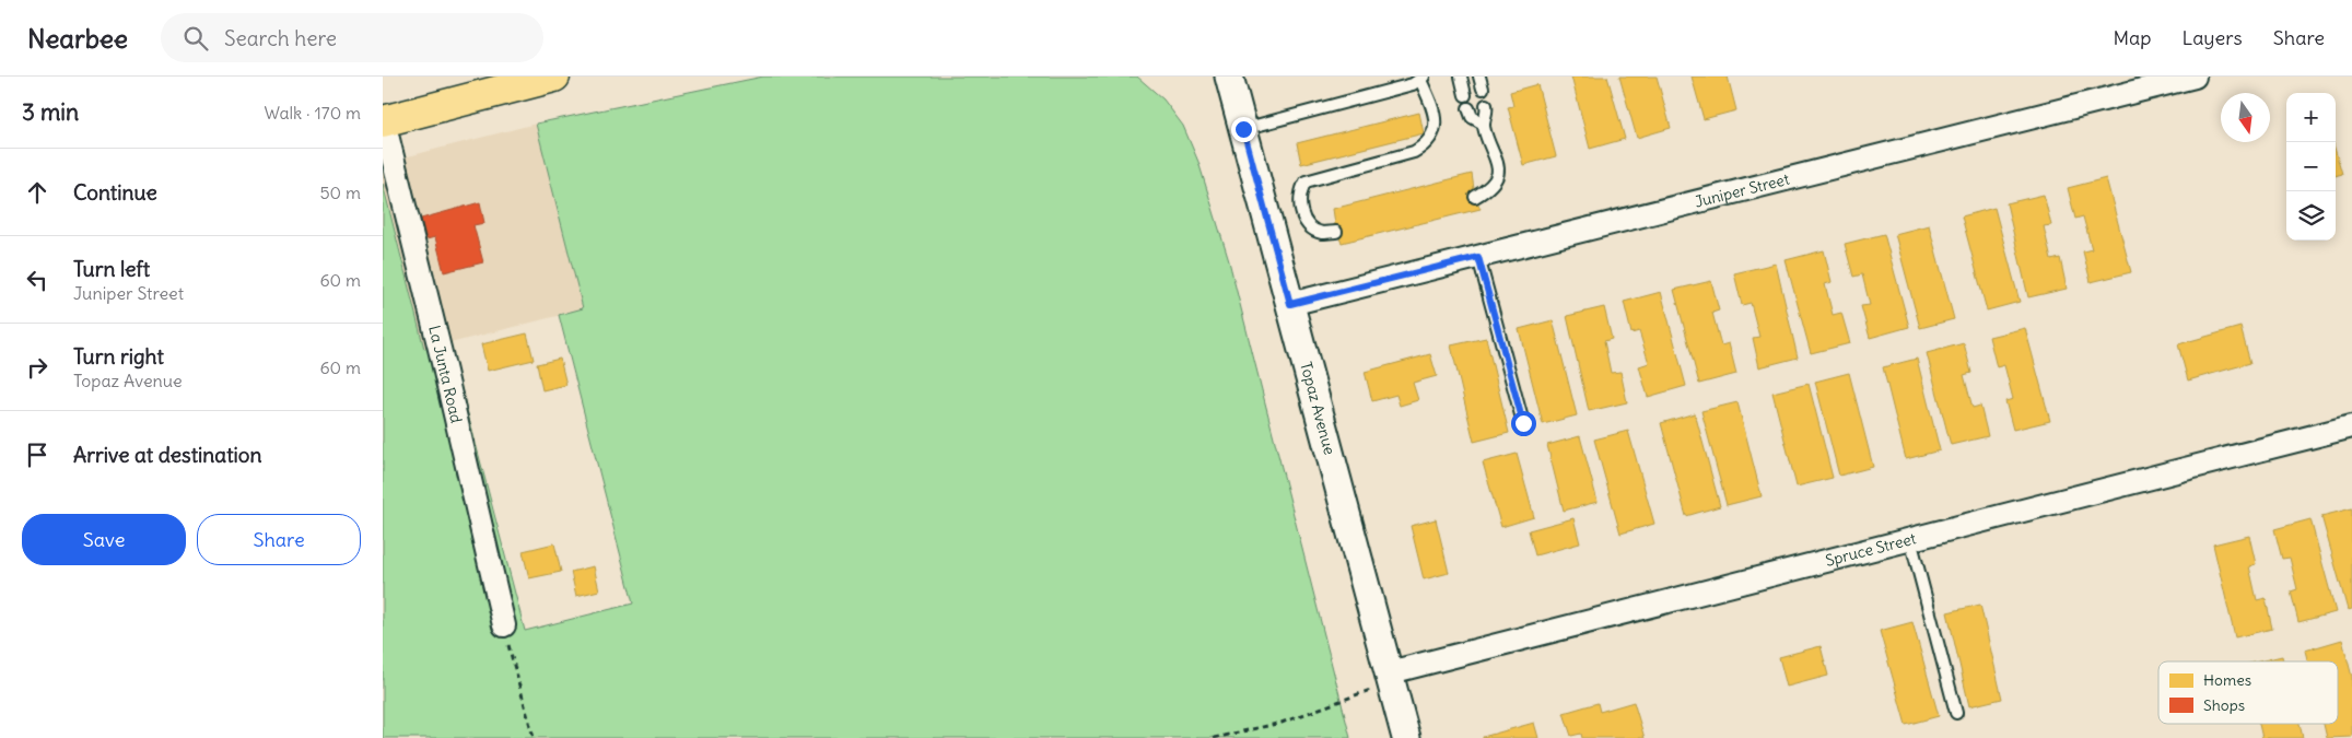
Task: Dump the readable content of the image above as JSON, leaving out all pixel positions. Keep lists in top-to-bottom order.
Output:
{
  "streets": {
    "street": [
      "Juniper Street",
      "La Junta Road",
      "Topaz Avenue",
      "Spruce Street"
    ]
  },
  "crossings": [
    ["Juniper Street", "Topaz Avenue"],
    ["Topaz Avenue", "Spruce Street"]
  ],
  "legend": ["Homes", "Shops"],
  "north": "bottom",
  "page": {
    "header": "Nearbee",
    "search": "Search here",
    "nav": ["Map", "Layers", "Share"],
    "heading": ["3 min", "Walk · 170 m"],
    "map_buttons": ["+", "−"],
    "list": [
      ["Continue", "50 m"],
      ["Turn left", "Juniper Street", "60 m"],
      ["Turn right", "Topaz Avenue", "60 m"],
      "Arrive at destination"
    ],
    "buttons": ["Save", "Share"]
  }
}
